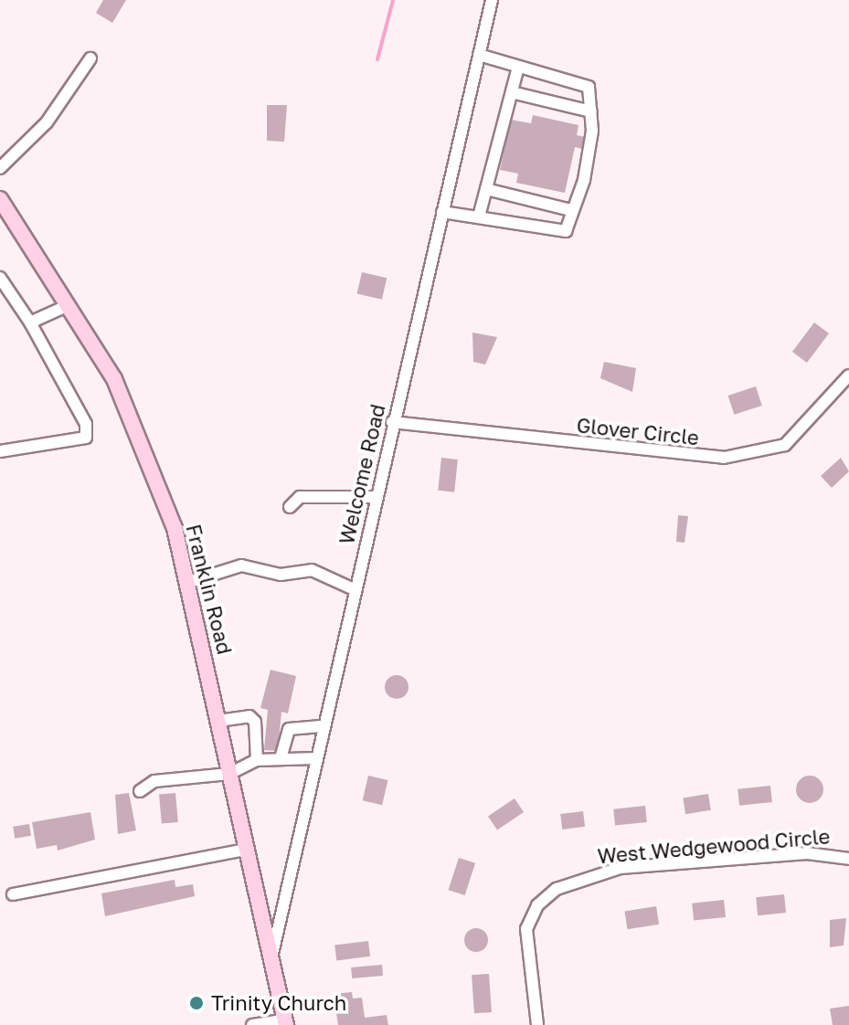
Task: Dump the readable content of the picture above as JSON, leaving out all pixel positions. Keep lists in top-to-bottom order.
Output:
{
  "streets": {
    "main road": ["Franklin Road"],
    "street": ["Glover Circle", "Welcome Road", "West Wedgewood Circle"]
  },
  "crossings": [
    ["Glover Circle", "Welcome Road"],
    ["Welcome Road", "Franklin Road"]
  ],
  "places": ["Trinity Church"]
}
